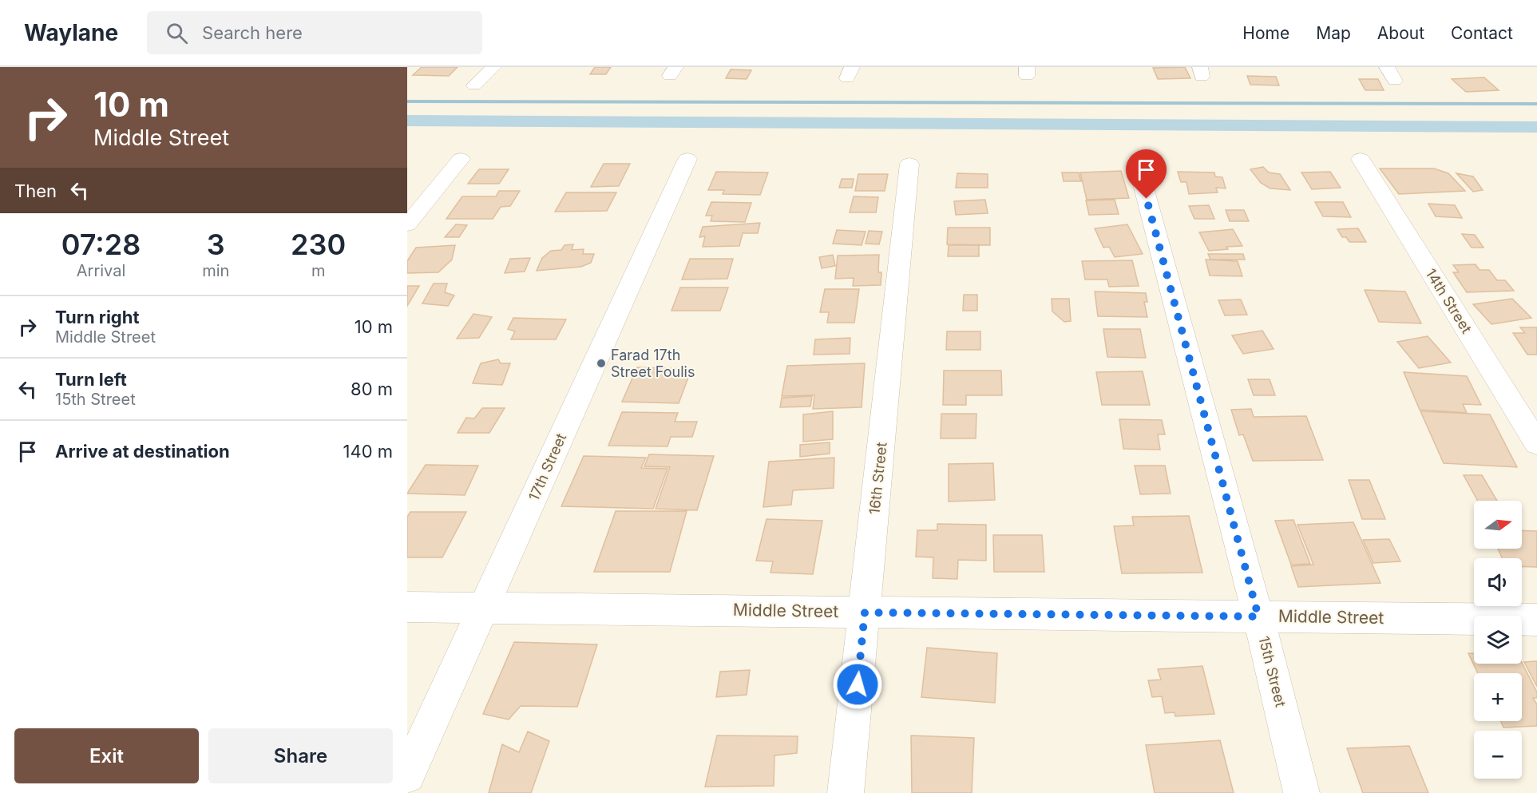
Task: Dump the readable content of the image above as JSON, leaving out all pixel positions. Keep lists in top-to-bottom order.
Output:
{
  "streets": {
    "street": [
      "14th Street",
      "17th Street",
      "16th Street",
      "Middle Street",
      "15th Street"
    ]
  },
  "crossings": [
    ["17th Street", "Middle Street"],
    ["16th Street", "Middle Street"],
    ["Middle Street", "15th Street"]
  ],
  "places": ["Farad 17th Street Foulis"],
  "north": "right",
  "page": {
    "header": "Waylane",
    "search": "Search here",
    "nav": [
      "Home",
      "Map",
      "About",
      "Contact"
    ],
    "turn": ["10 m", "Middle Street"],
    "then": "Then",
    "eta": [
      "07:28",
      "Arrival",
      "3",
      "min",
      "230",
      "m"
    ],
    "list": [
      {
        "name": "Turn right",
        "note": "Middle Street",
        "value": "10 m"
      },
      {
        "name": "Turn left",
        "note": "15th Street",
        "value": "80 m"
      },
      {
        "name": "Arrive at destination",
        "value": "140 m"
      }
    ],
    "map_buttons": ["+", "−"],
    "buttons": ["Exit", "Share"]
  }
}
